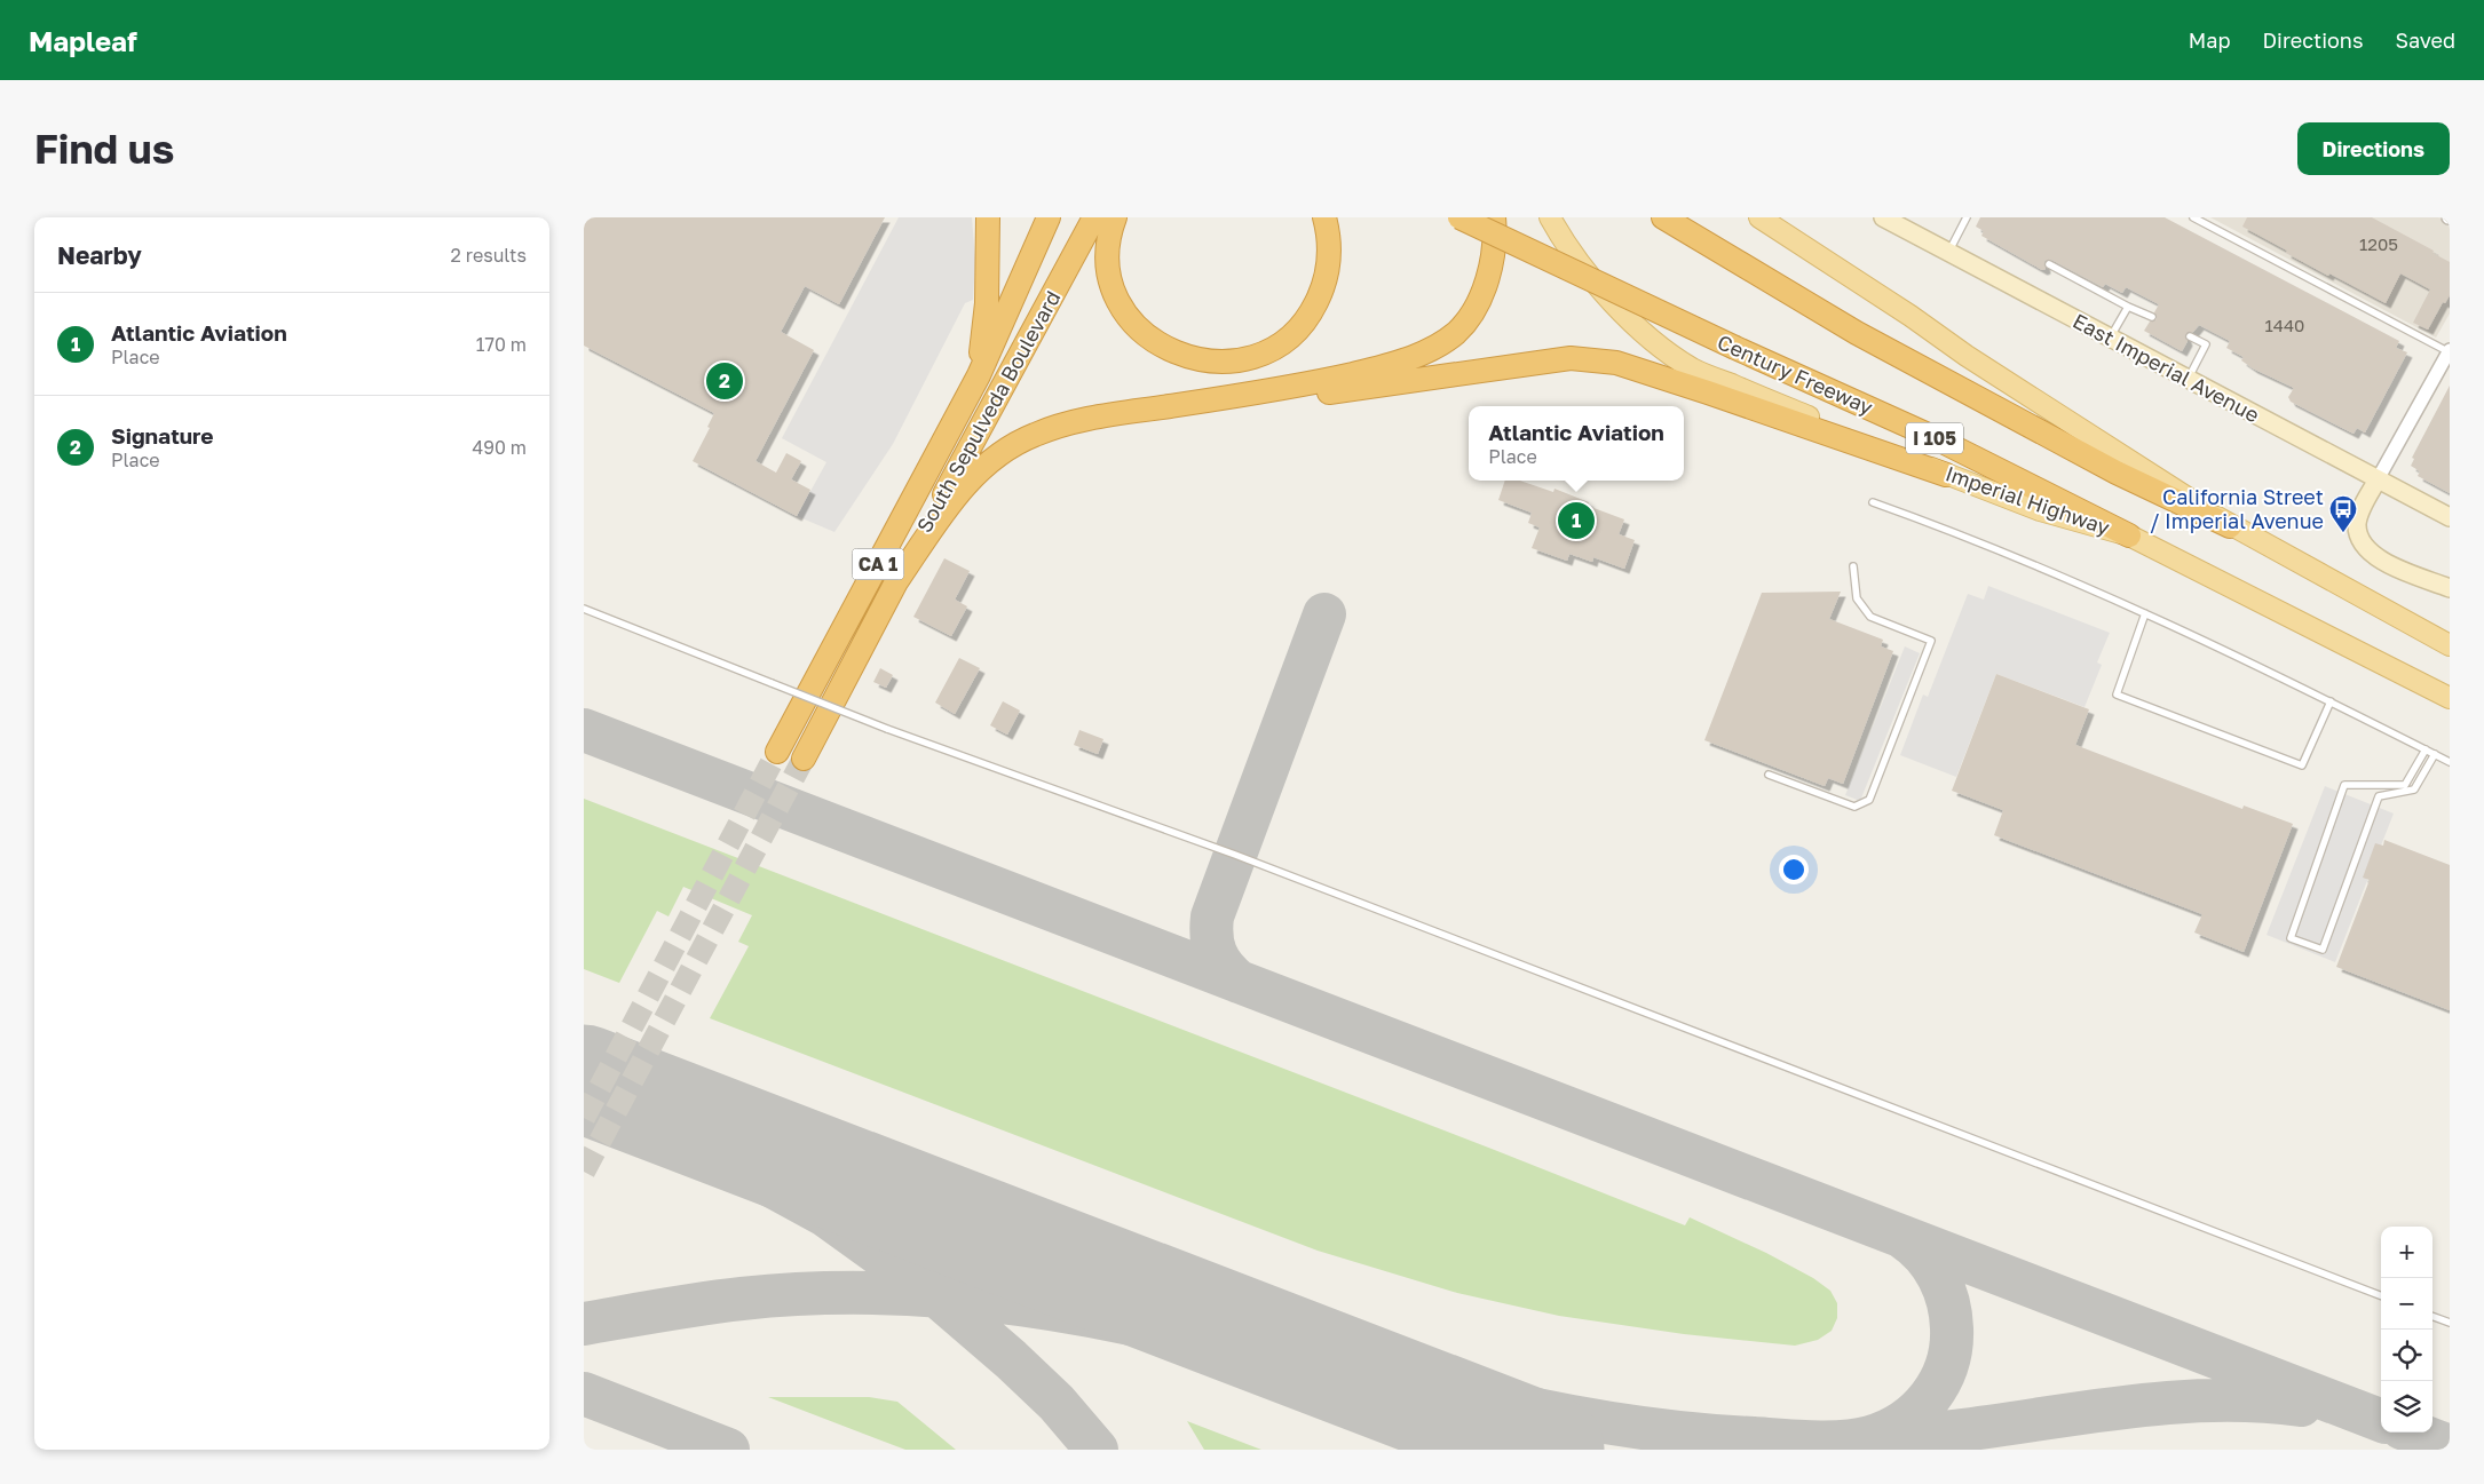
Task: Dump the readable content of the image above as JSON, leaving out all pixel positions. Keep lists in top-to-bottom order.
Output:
{
  "streets": {
    "highway": [
      "Century Freeway",
      "South Sepulveda Boulevard",
      "I 105",
      "CA 1"
    ],
    "main road": ["Imperial Highway"],
    "street": ["East Imperial Avenue"]
  },
  "crossings": [
    ["Century Freeway", "Imperial Highway"]
  ],
  "places": {
    "bus stop": ["California Street / Imperial Avenue"]
  },
  "house_numbers": ["1205", "1440"],
  "page": {
    "header": "Mapleaf",
    "nav": ["Map", "Directions", "Saved"],
    "buttons": "Directions",
    "title": "Find us",
    "heading": ["Nearby", "2 results"],
    "list": [
      {
        "mark": "1",
        "name": "Atlantic Aviation",
        "note": "Place",
        "value": "170 m"
      },
      {
        "mark": "2",
        "name": "Signature",
        "note": "Place",
        "value": "490 m"
      }
    ],
    "pins": ["2", "1"],
    "popup": ["Atlantic Aviation", "Place"],
    "map_buttons": ["+", "−"]
  }
}
